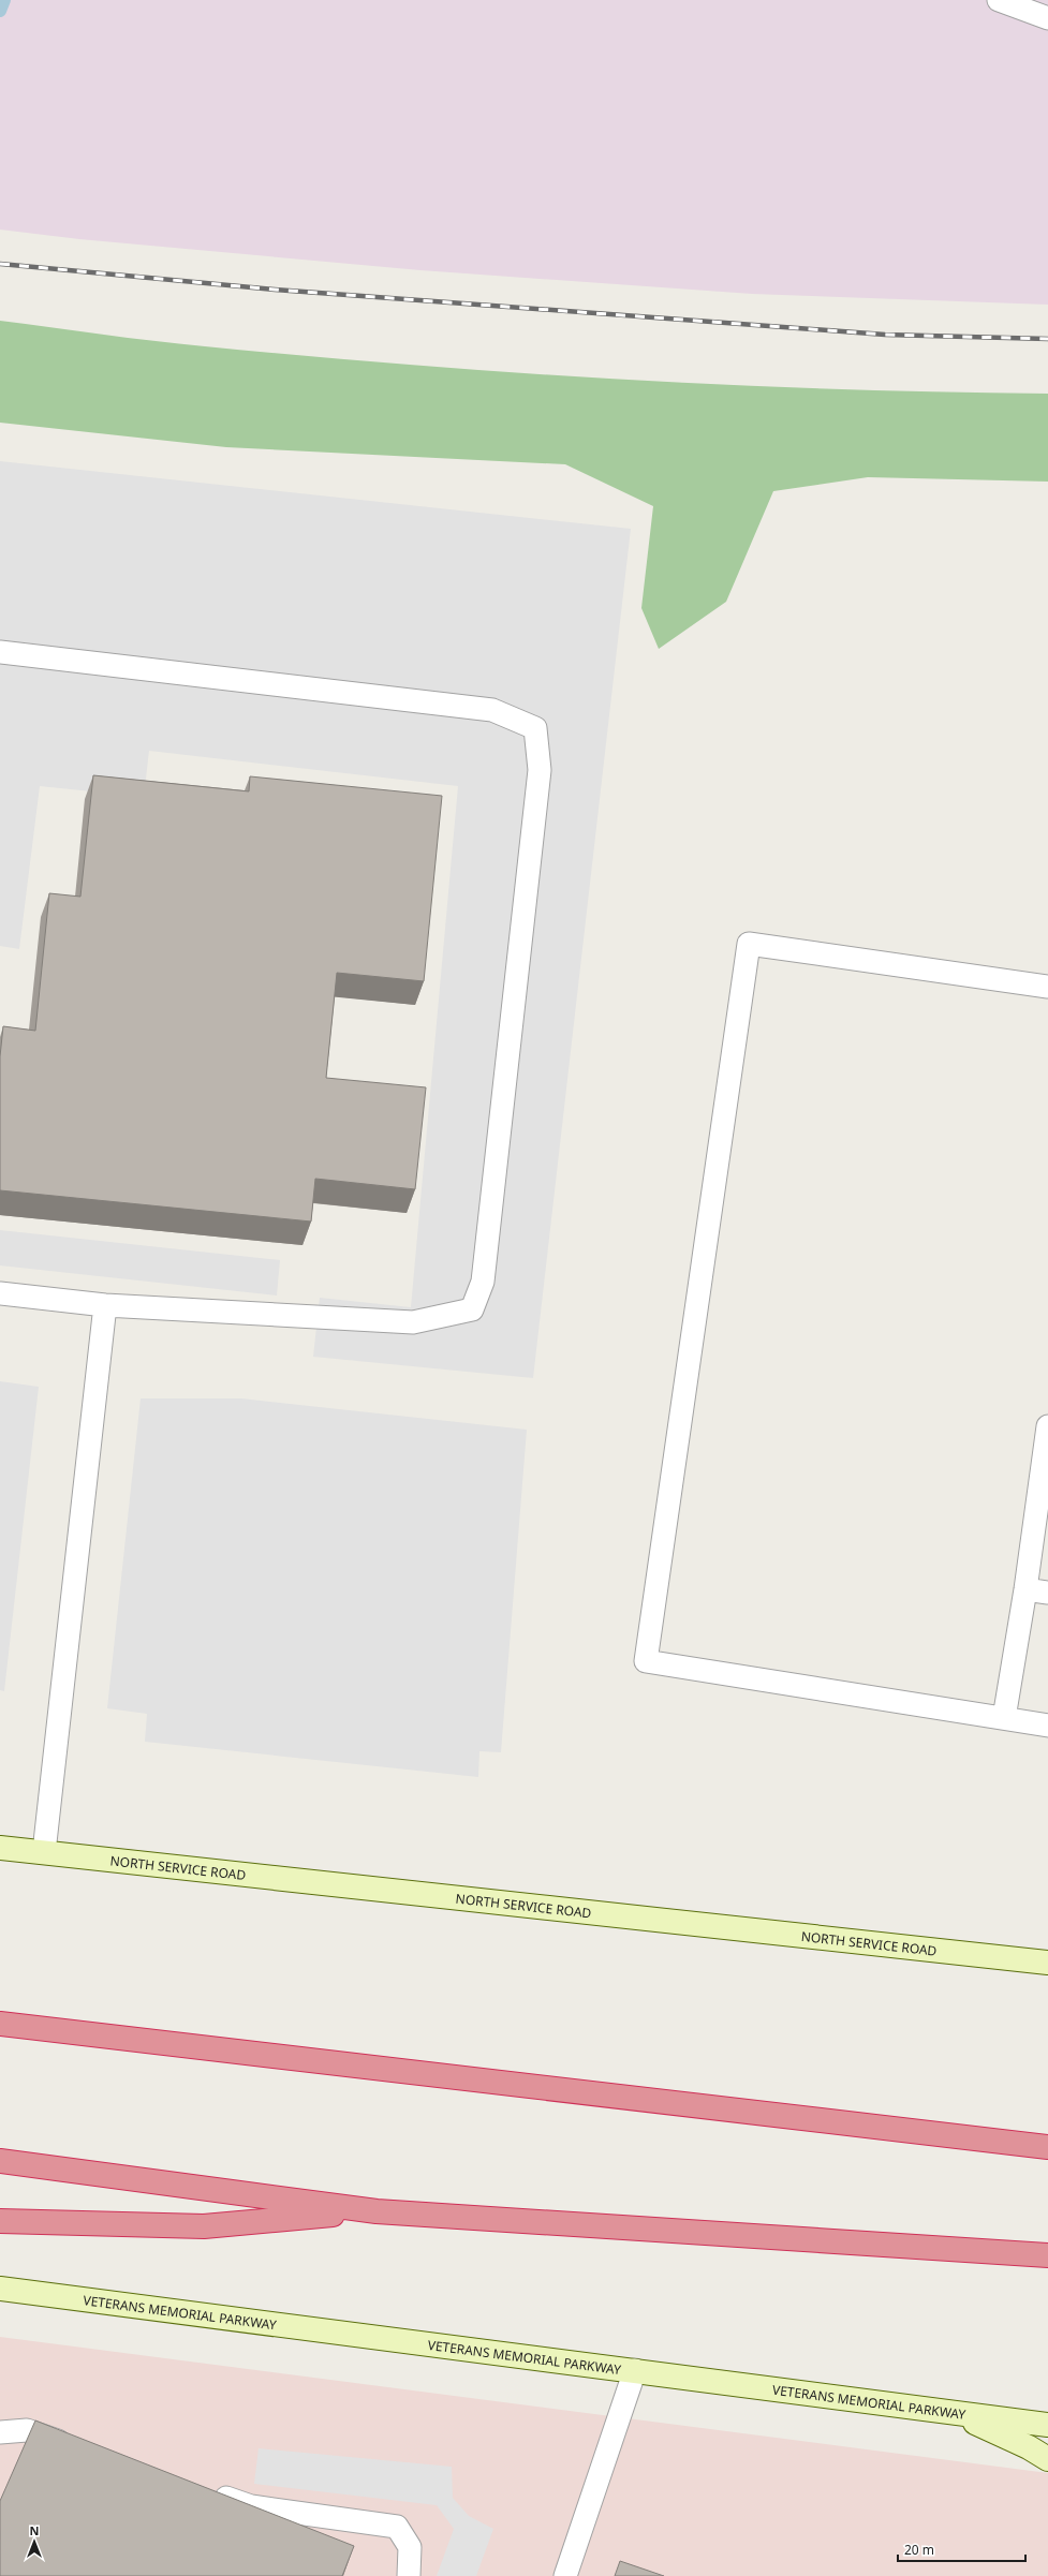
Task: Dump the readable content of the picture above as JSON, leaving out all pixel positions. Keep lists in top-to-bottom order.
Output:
{
  "streets": {
    "street": ["NORTH SERVICE ROAD", "VETERANS MEMORIAL PARKWAY"]
  },
  "scale_bar": "20 m",
  "north": "top"
}
